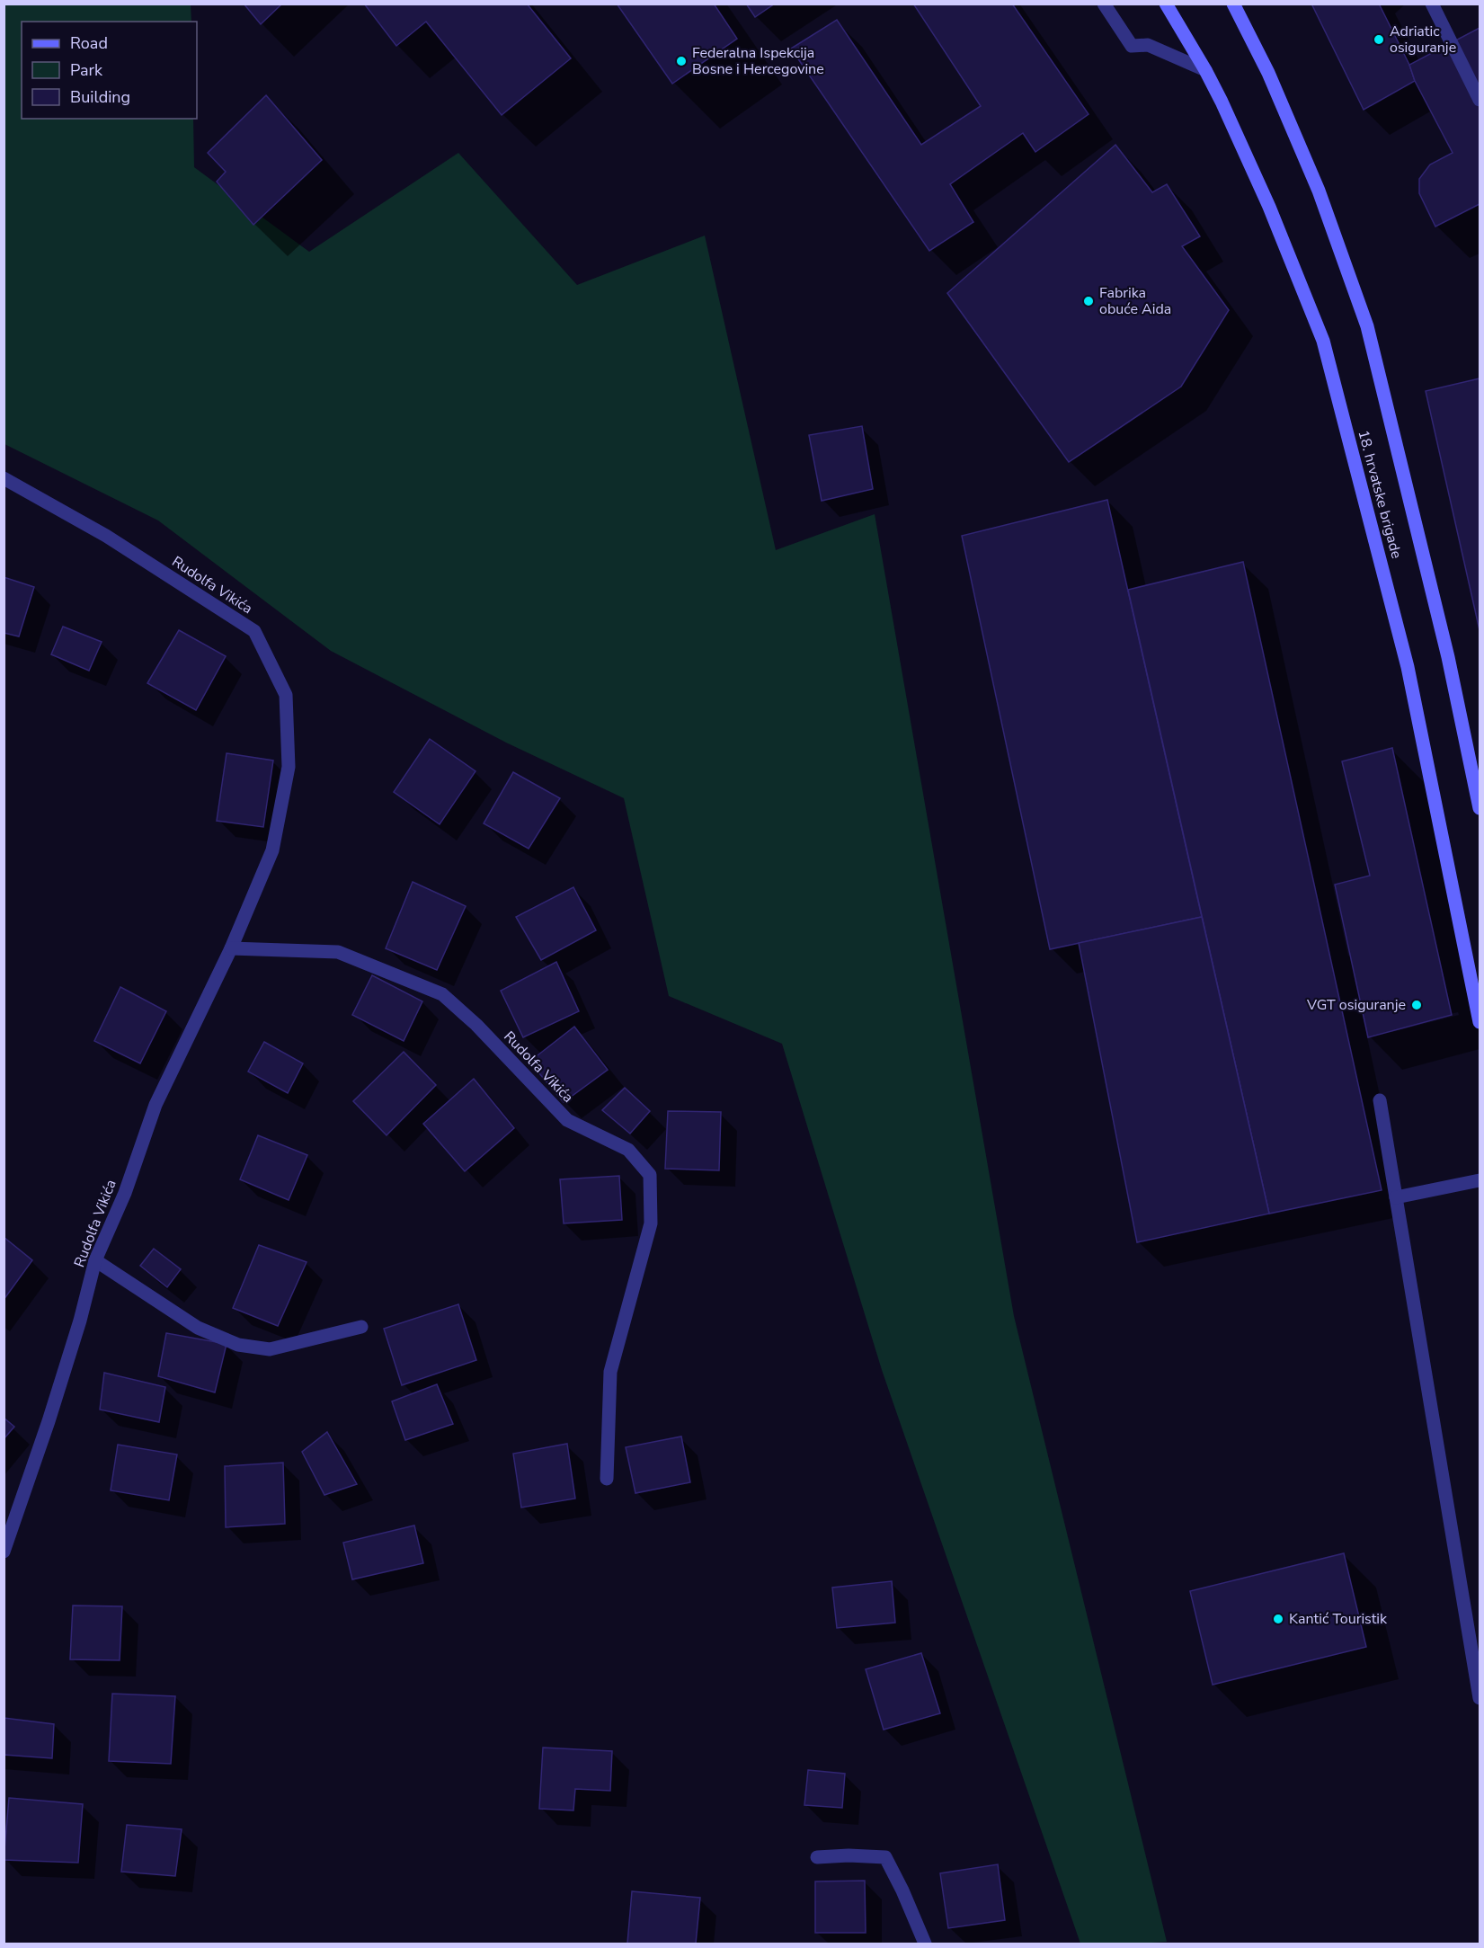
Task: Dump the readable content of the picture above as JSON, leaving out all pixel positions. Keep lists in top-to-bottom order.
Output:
{
  "streets": {
    "main road": ["18. hrvatske brigade"],
    "street": ["Rudolfa Vikića"]
  },
  "places": [
    "Adriatic osiguranje",
    "Federalna Ispekcija Bosne i Hercegovine",
    "Fabrika obuće Aida",
    "VGT osiguranje",
    "Kantić Touristik"
  ],
  "legend": ["Road", "Park", "Building"]
}
